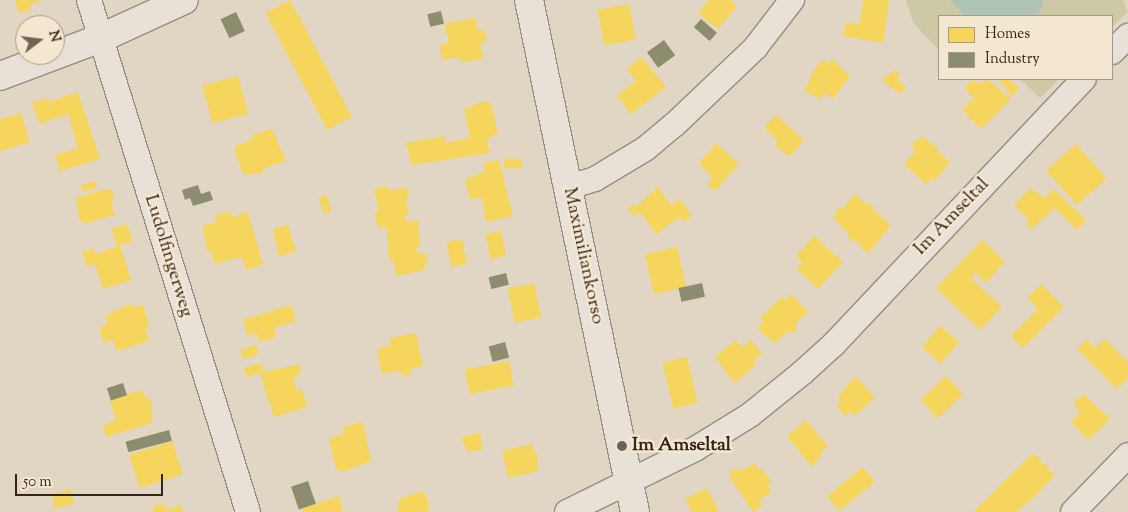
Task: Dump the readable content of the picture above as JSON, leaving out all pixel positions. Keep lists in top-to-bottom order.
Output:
{
  "streets": {
    "street": ["Im Amseltal", "Ludolfingerweg", "Maximiliankorso"]
  },
  "crossings": [
    ["Im Amseltal", "Maximiliankorso"]
  ],
  "places": ["Im Amseltal"],
  "legend": ["Homes", "Industry"],
  "scale_bar": "50 m",
  "north": "right"
}
